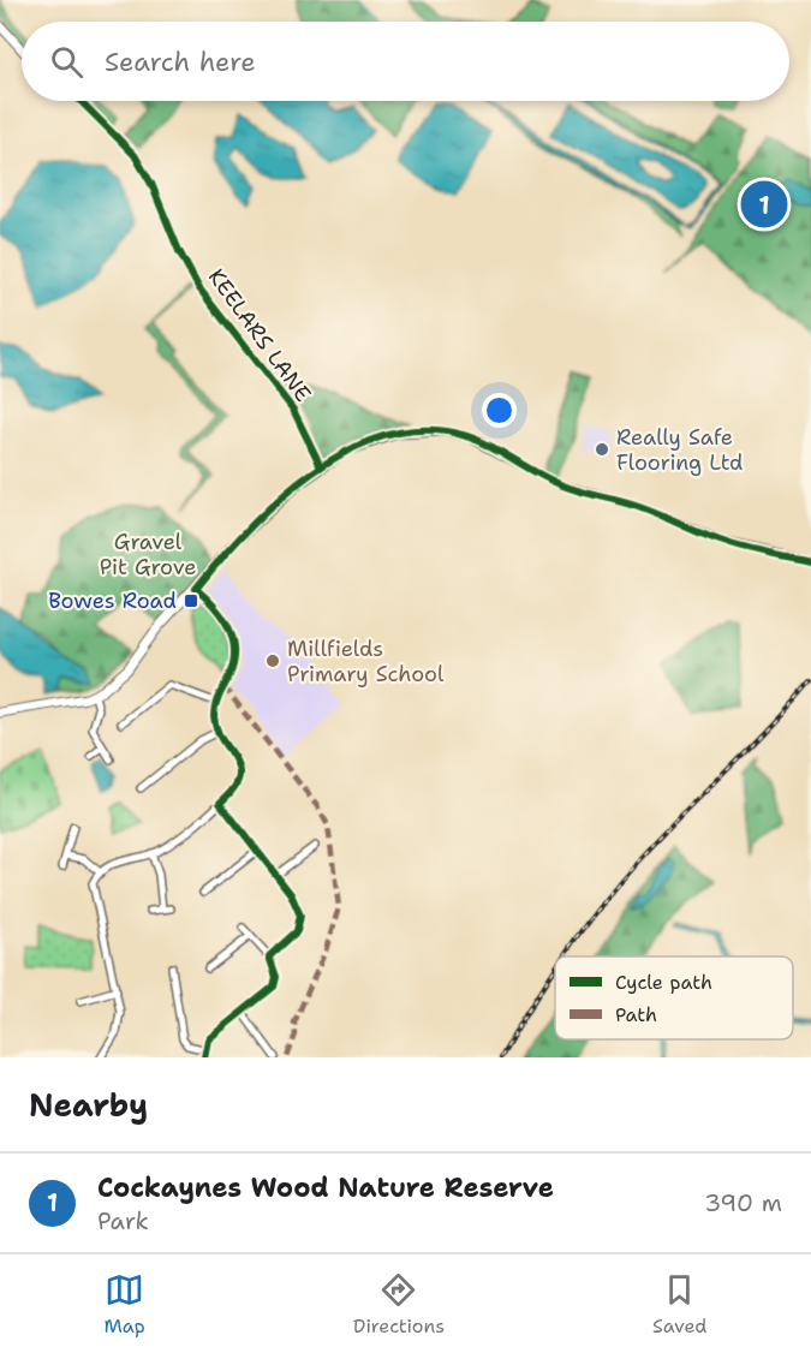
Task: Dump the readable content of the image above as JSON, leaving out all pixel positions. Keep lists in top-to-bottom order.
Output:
{
  "streets": {
    "street": ["KEELARS LANE"]
  },
  "parks": ["Gravel Pit Grove"],
  "places": {
    "other": ["Really Safe Flooring Ltd", "Millfields Primary School"],
    "transit": ["Bowes Road"]
  },
  "legend": ["Cycle path", "Path"],
  "page": {
    "search": "Search here",
    "pins": "1",
    "heading": "Nearby",
    "list": [
      {
        "mark": "1",
        "name": "Cockaynes Wood Nature Reserve",
        "note": "Park",
        "value": "390 m"
      }
    ],
    "nav": ["Map", "Directions", "Saved"]
  }
}
